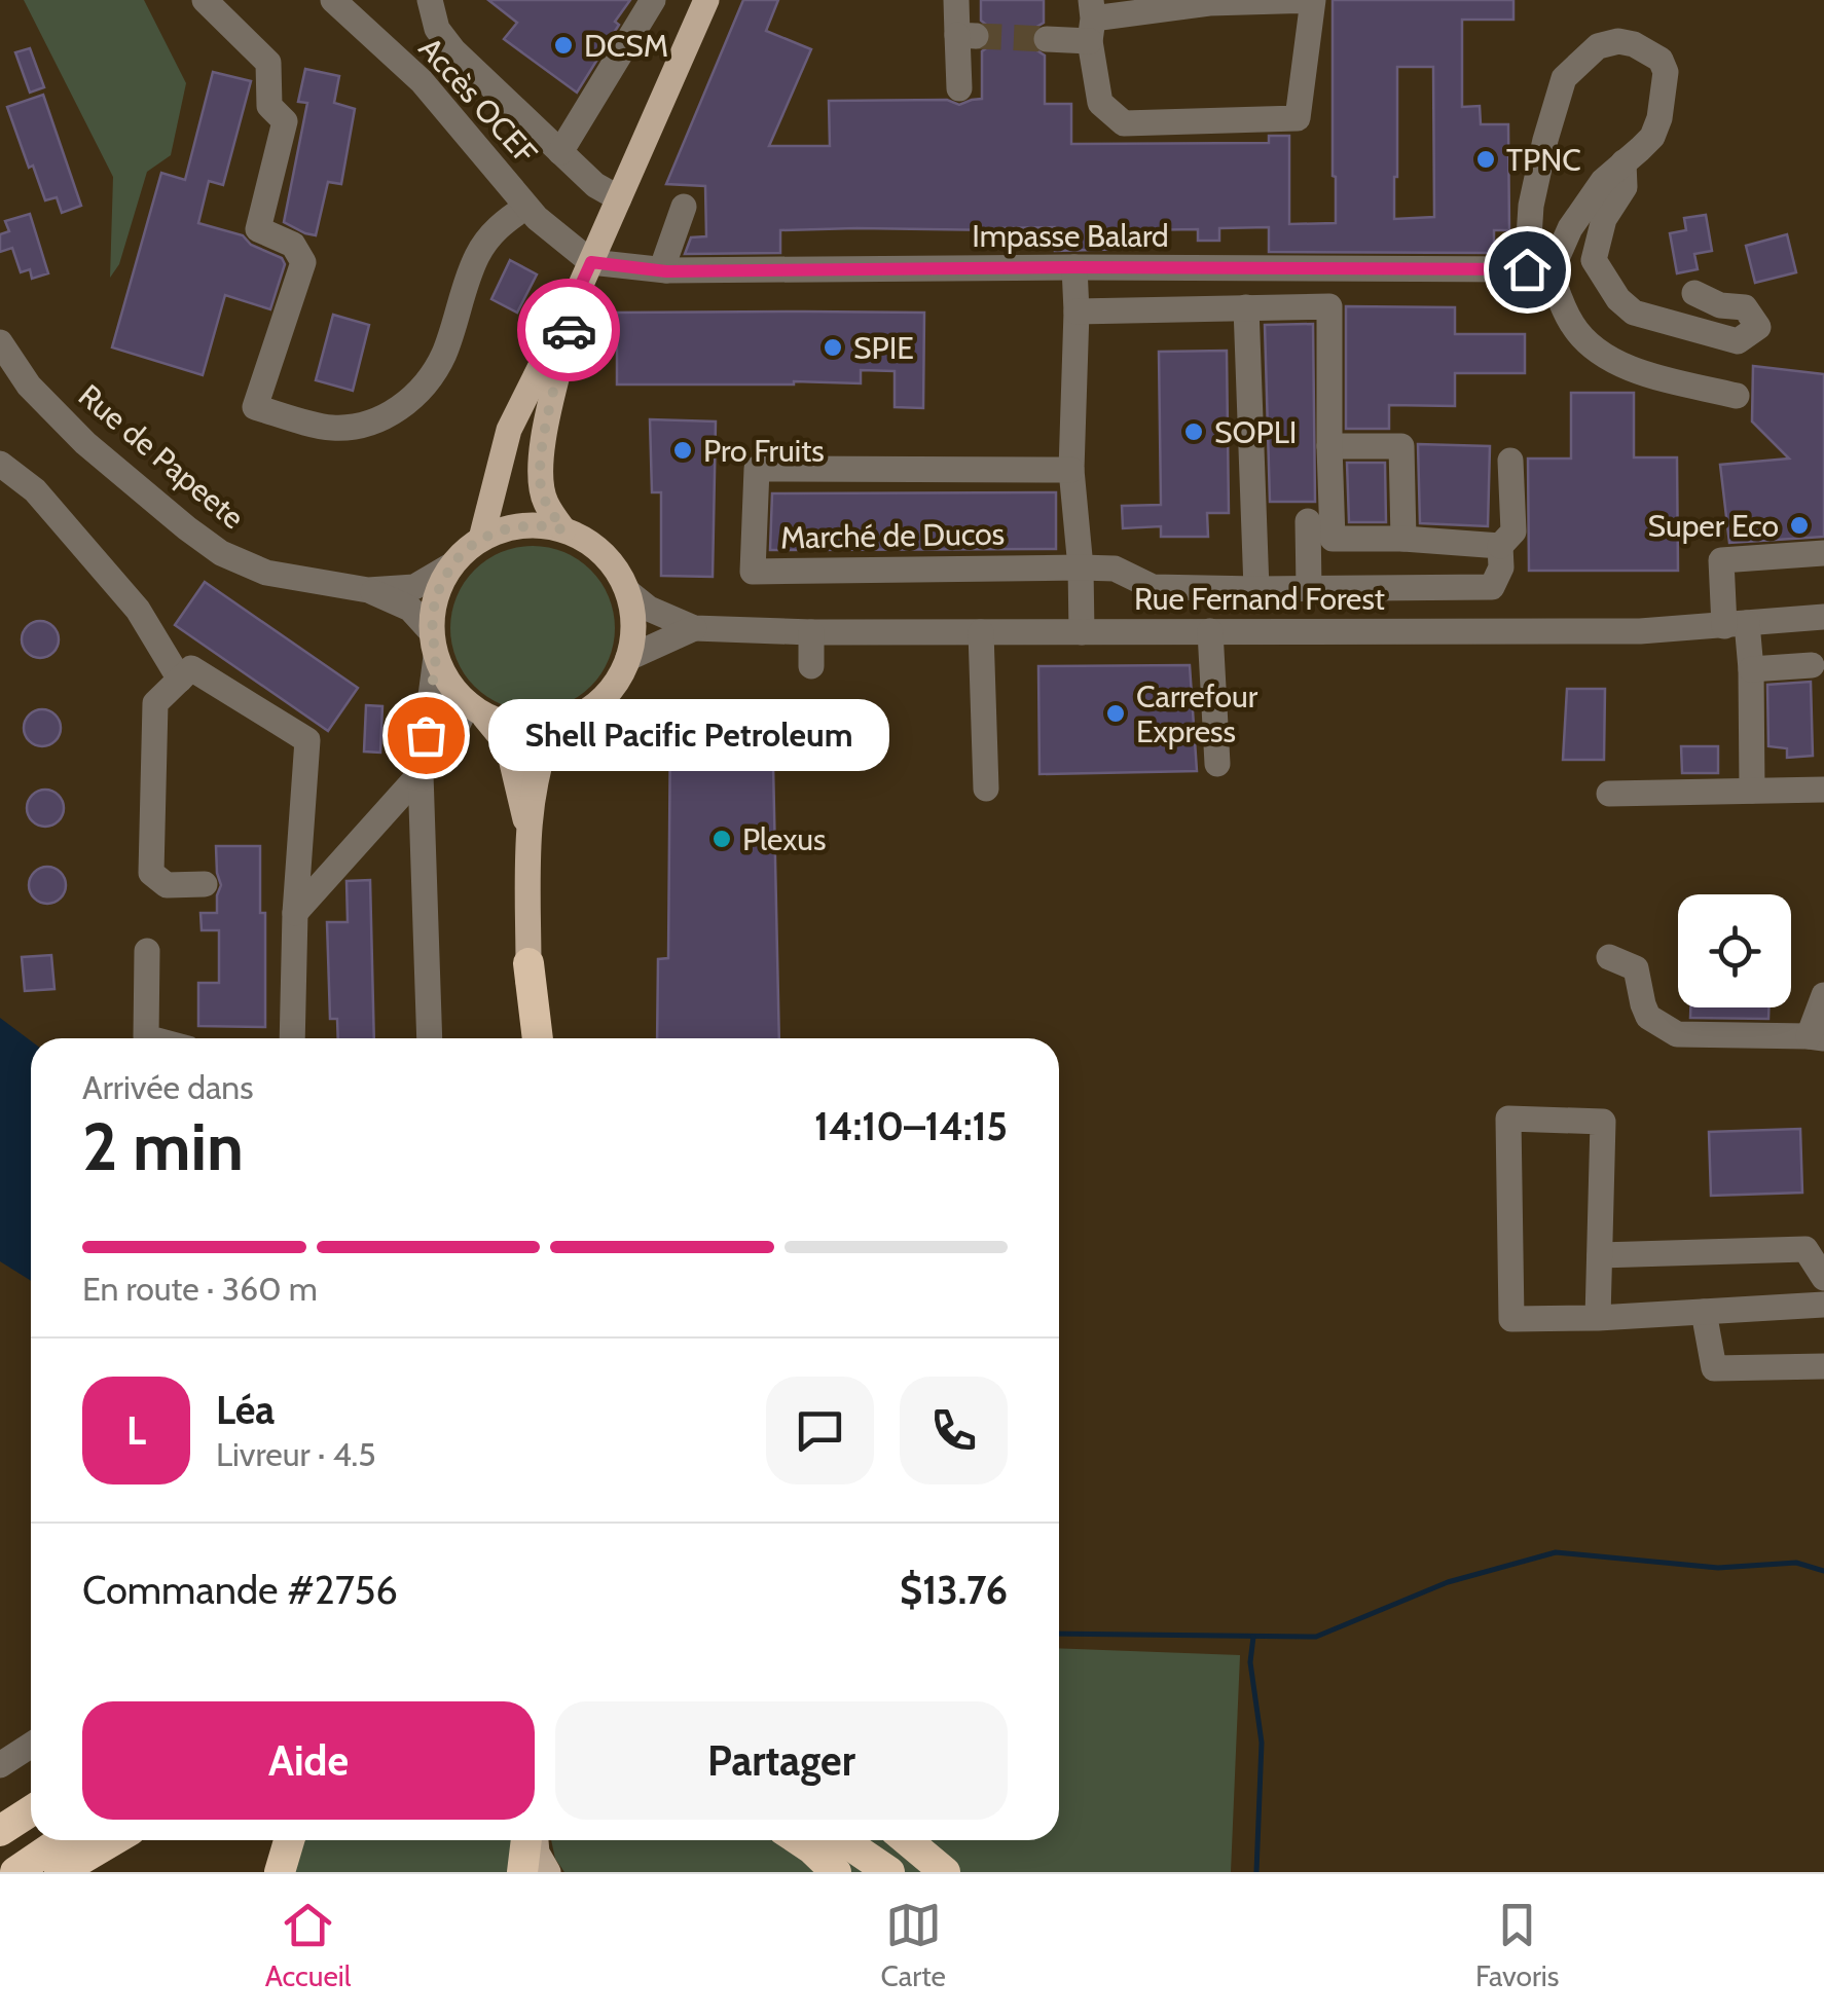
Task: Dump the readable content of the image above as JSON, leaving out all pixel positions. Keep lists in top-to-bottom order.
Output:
{
  "streets": {
    "street": [
      "Accès OCEF",
      "Impasse Balard",
      "Rue de Papeete",
      "Marché de Ducos",
      "Rue Fernand Forest"
    ]
  },
  "crossings": [
    ["Accès OCEF", "Impasse Balard"],
    ["Rue de Papeete", "Rue Fernand Forest"]
  ],
  "places": [
    "DCSM",
    "TPNC",
    "SPIE",
    "SOPLI",
    "Pro Fruits",
    "Super Eco",
    "Carrefour Express",
    "Shell Pacific Petroleum",
    "Plexus"
  ],
  "page": {
    "bubble": "Shell Pacific Petroleum",
    "heading": ["2 min", "Arrivée dans", "14:10–14:15"],
    "panel": [
      "Léa",
      "Livreur · 4.5",
      "Commande #2756",
      "$13.76"
    ],
    "bar": "En route · 360 m",
    "round": "L",
    "buttons": ["Aide", "Partager"],
    "tabs": ["Accueil", "Carte", "Favoris"]
  }
}
